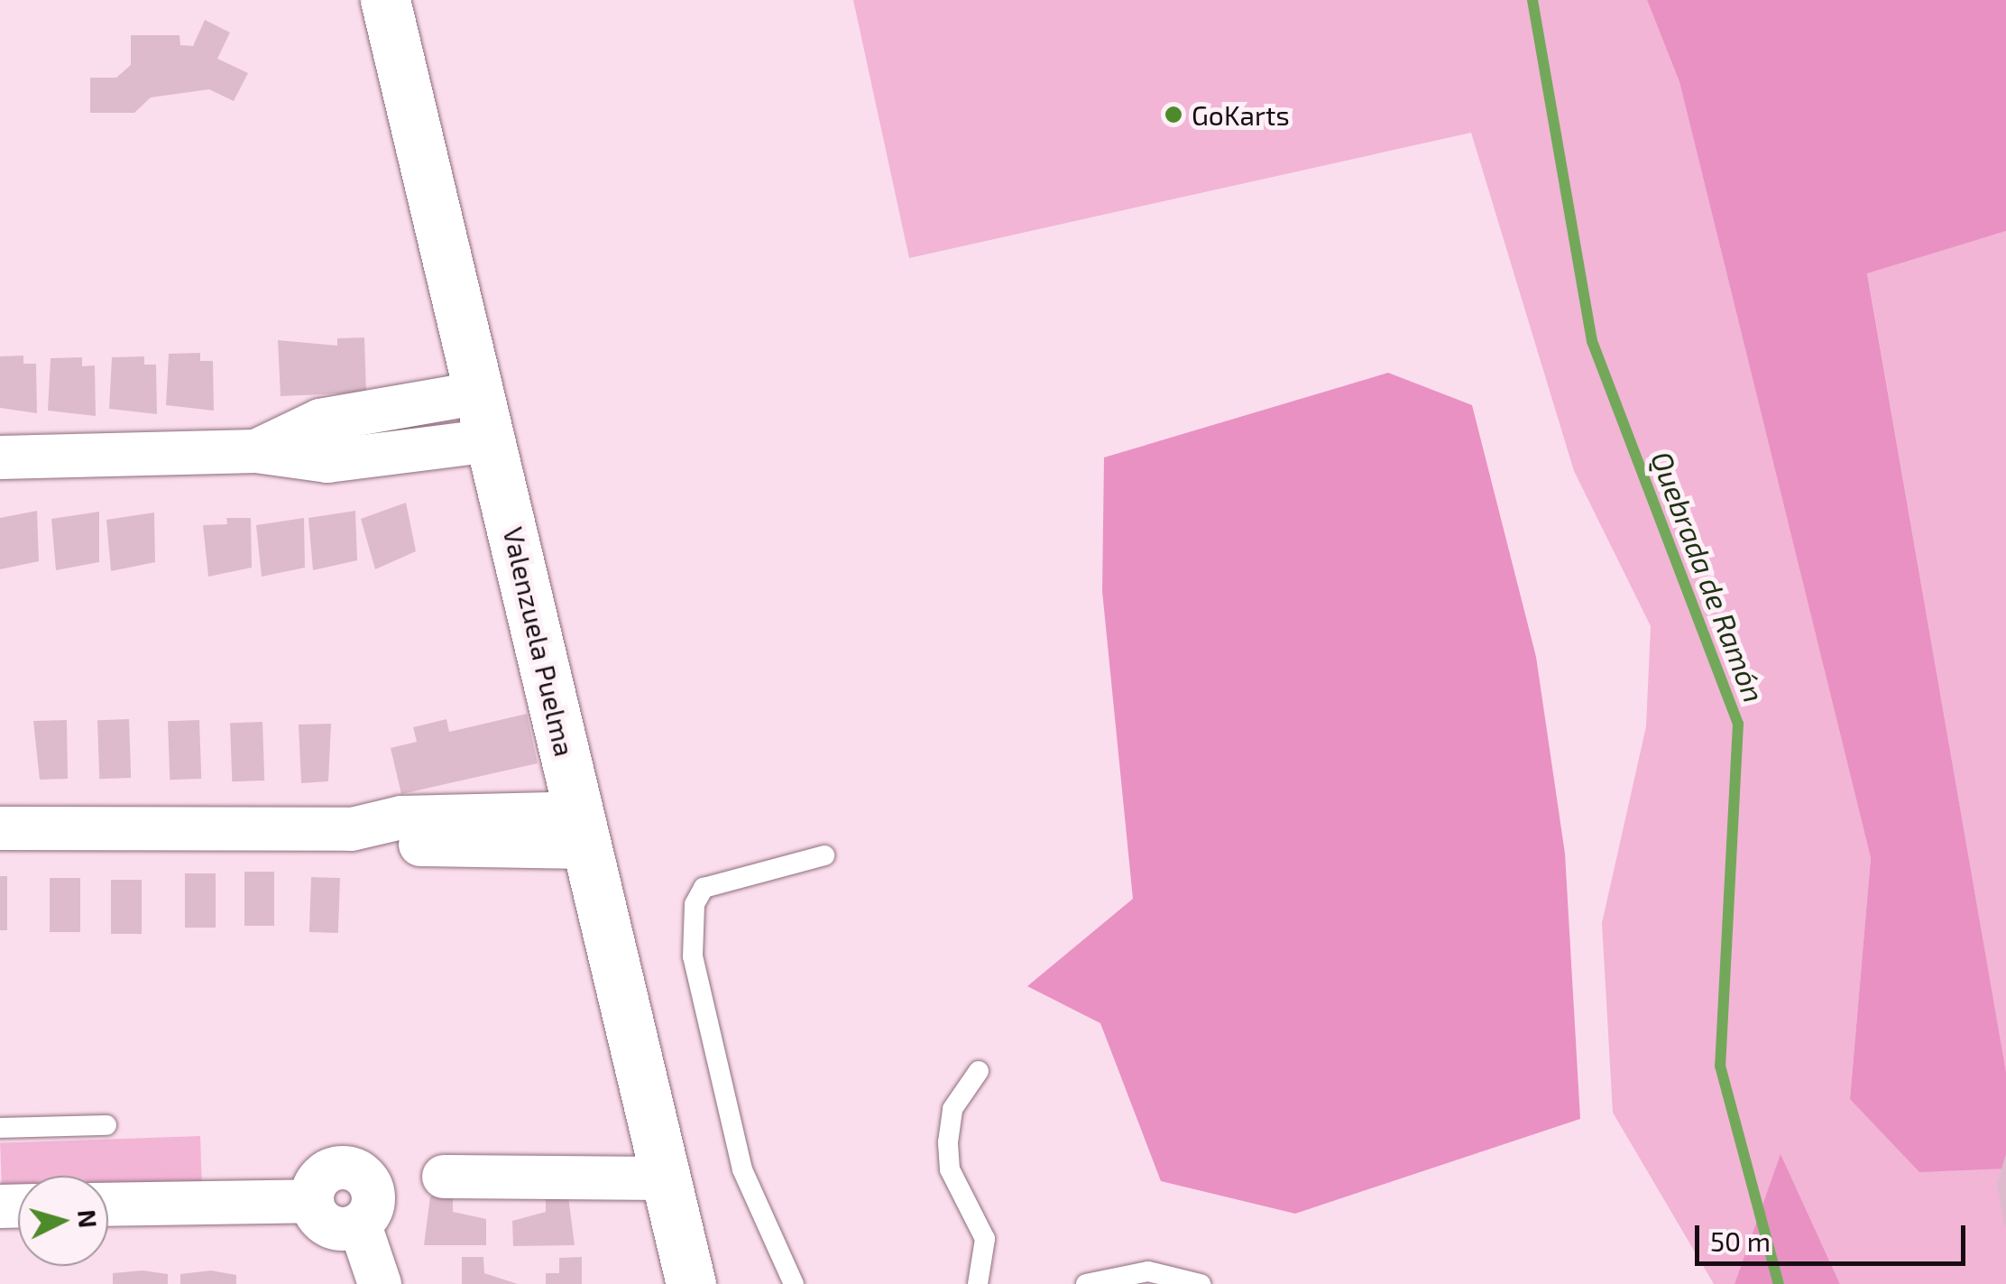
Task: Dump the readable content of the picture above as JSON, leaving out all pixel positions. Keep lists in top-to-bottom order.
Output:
{
  "streets": {
    "street": ["Valenzuela Puelma"]
  },
  "water": ["Quebrada de Ramón"],
  "places": ["GoKarts"],
  "scale_bar": "50 m",
  "north": "right"
}
